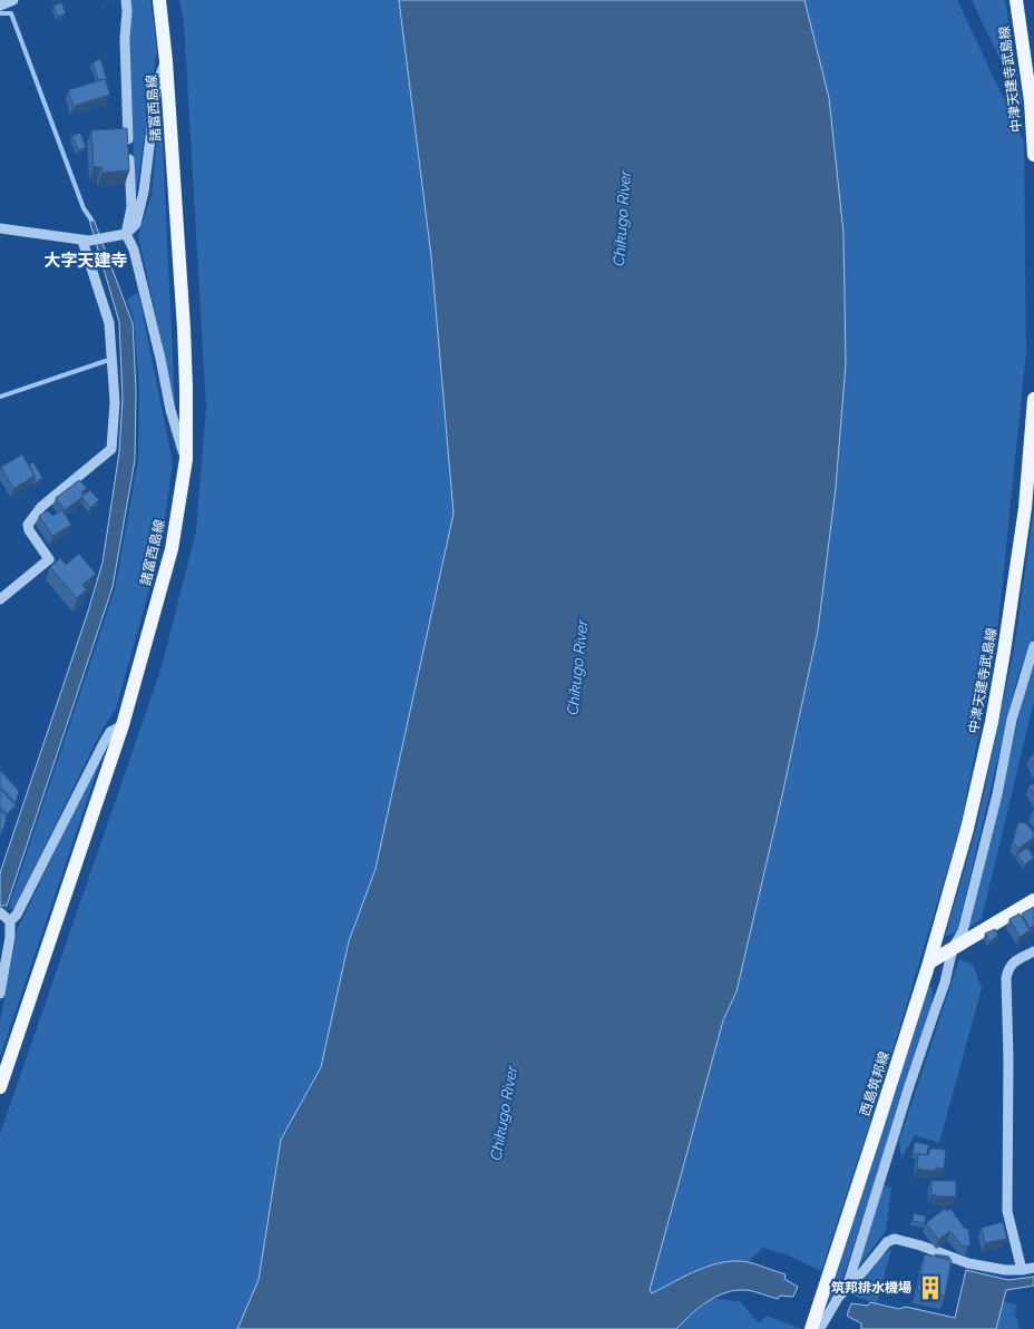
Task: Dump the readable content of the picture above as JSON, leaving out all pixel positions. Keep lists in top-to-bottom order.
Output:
{
  "streets": {
    "main road": ["中津天建寺武島線", "諸富西島線", "西島筑邦線"]
  },
  "crossings": [
    ["中津天建寺武島線", "西島筑邦線"]
  ],
  "districts": ["大字天建寺"],
  "water": ["Chikugo River"],
  "places": {
    "building": ["筑邦排水機場"]
  }
}
